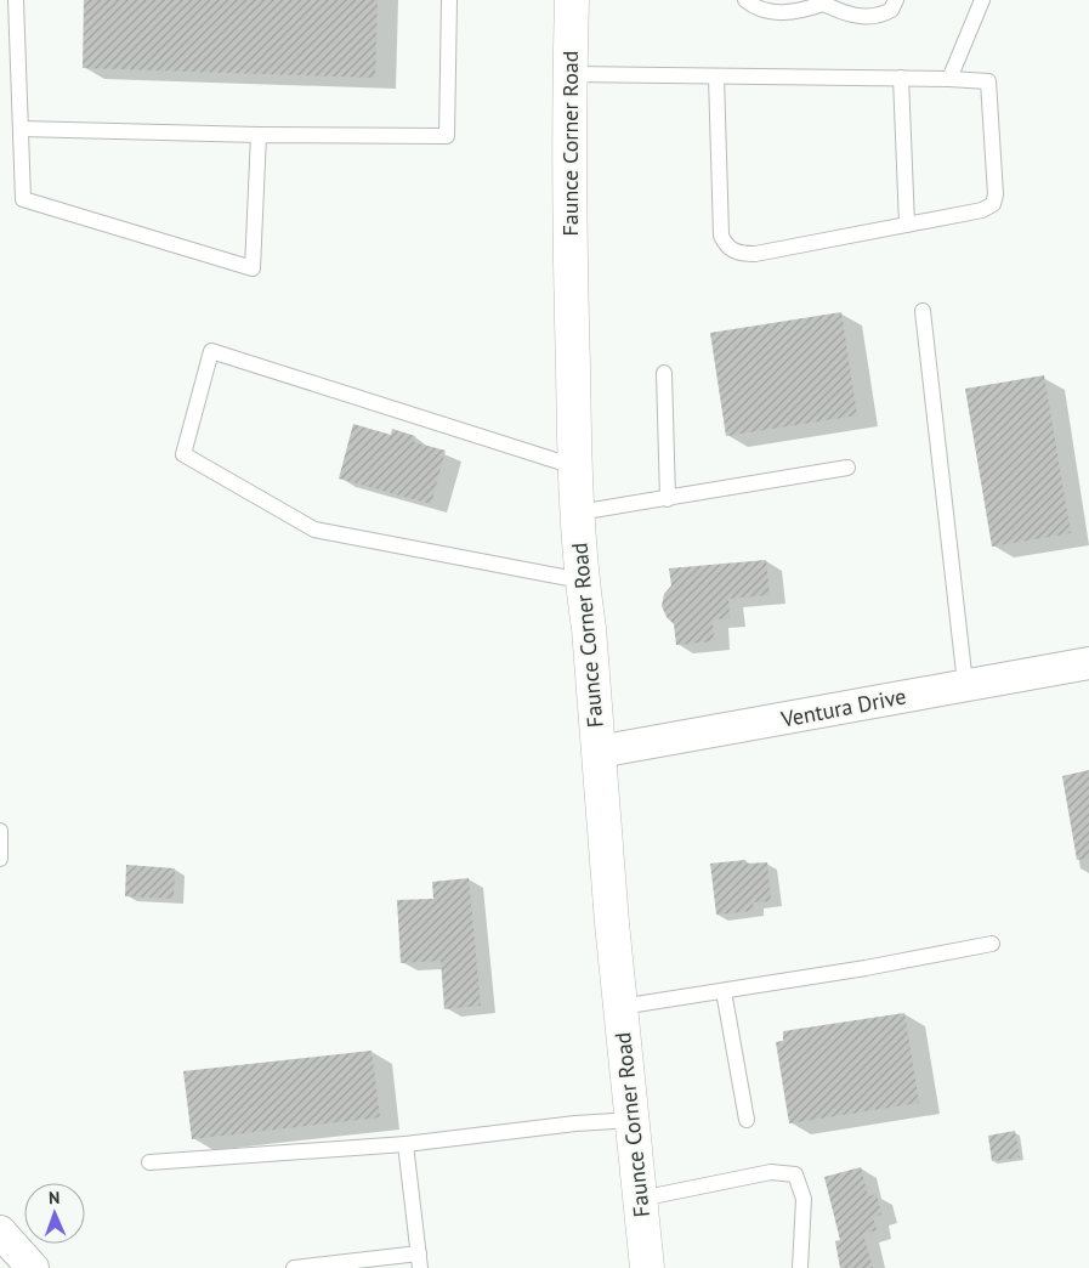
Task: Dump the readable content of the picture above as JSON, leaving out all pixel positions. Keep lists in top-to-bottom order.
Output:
{
  "streets": {
    "main road": ["Faunce Corner Road"],
    "street": ["Ventura Drive"]
  },
  "crossings": [
    ["Faunce Corner Road", "Ventura Drive"]
  ],
  "north": "top"
}
